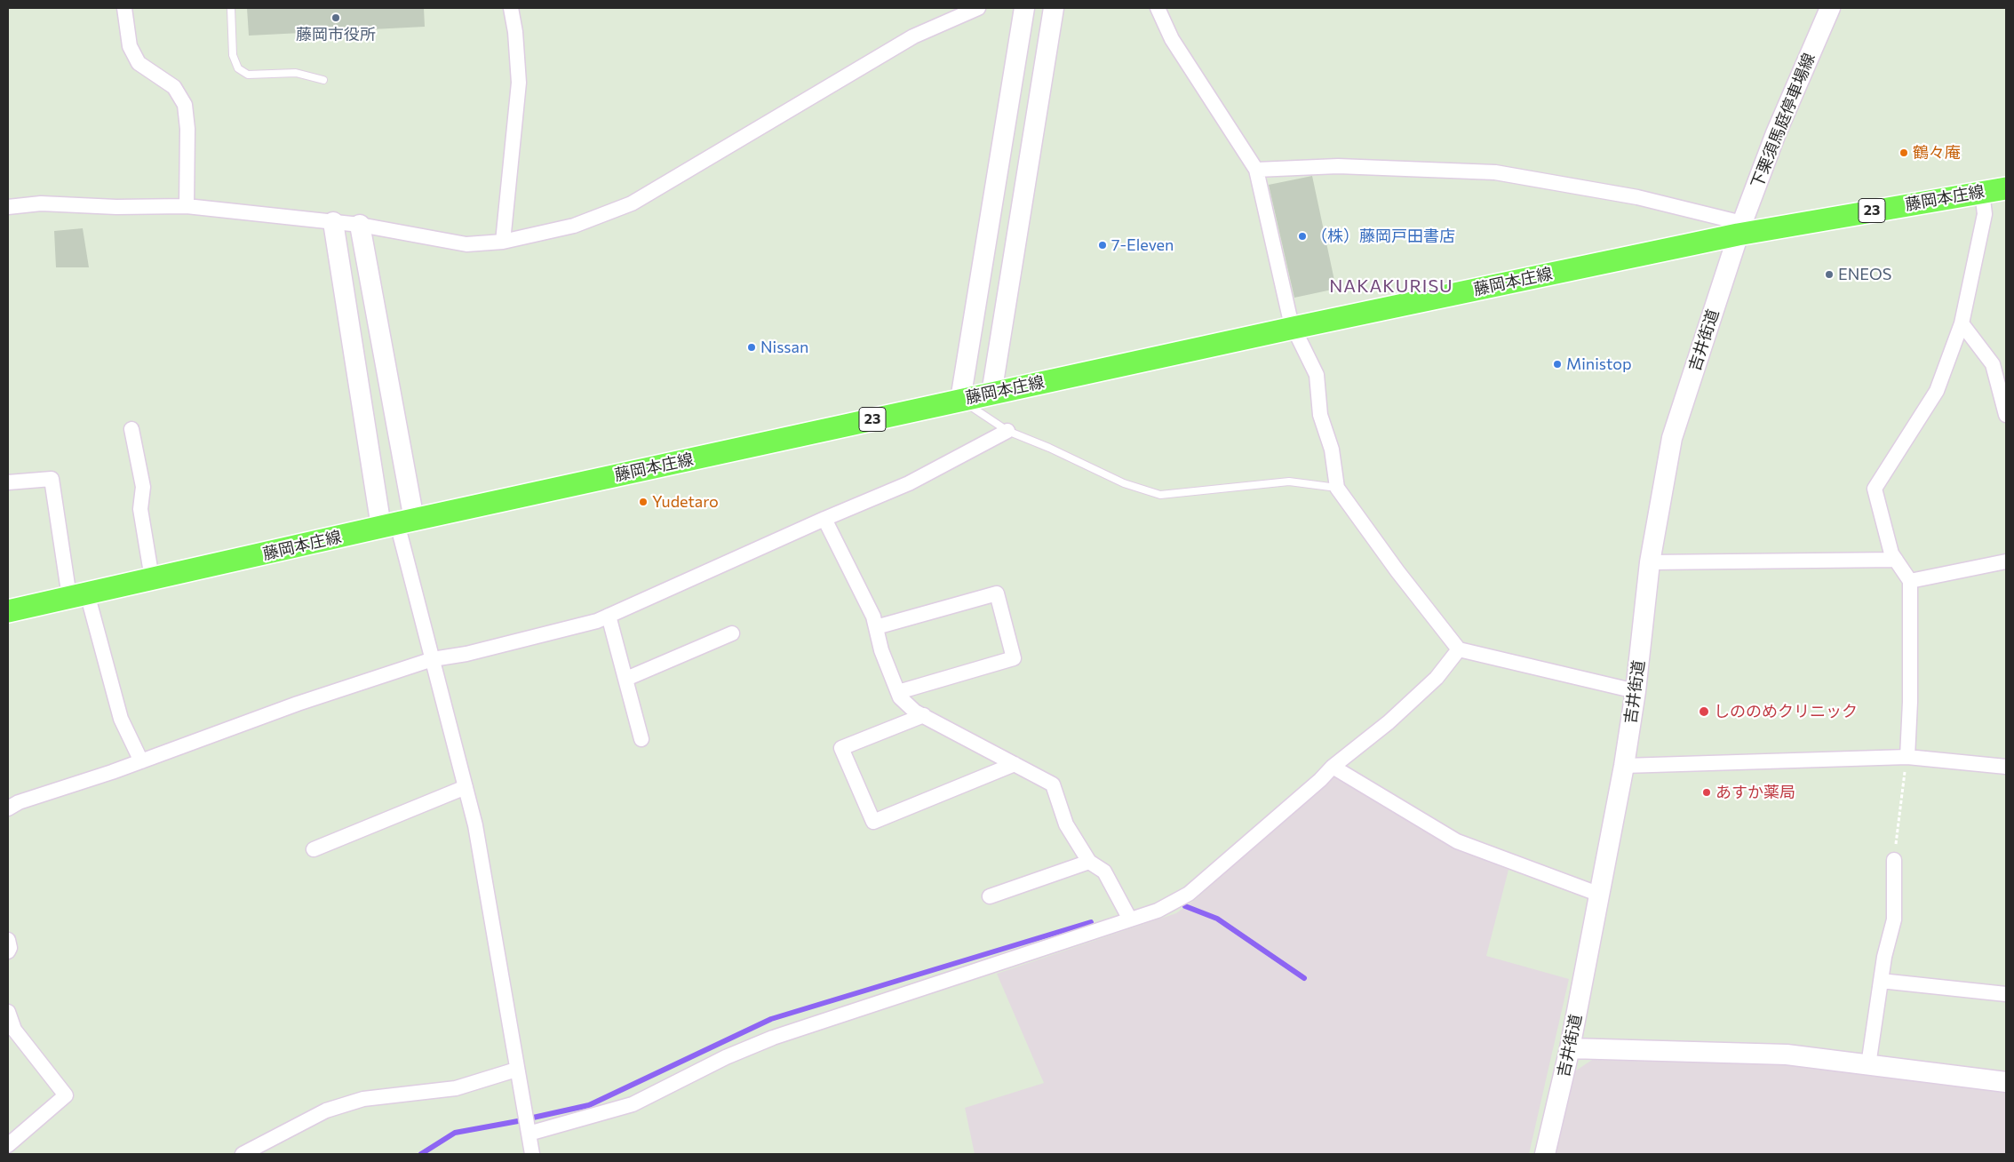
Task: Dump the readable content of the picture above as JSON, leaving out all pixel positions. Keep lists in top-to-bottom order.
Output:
{
  "streets": {
    "main road": ["藤岡本庄線", "23"],
    "street": ["下栗須馬庭停車場線", "吉井街道"]
  },
  "crossings": [
    ["下栗須馬庭停車場線", "藤岡本庄線"],
    ["下栗須馬庭停車場線", "吉井街道"],
    ["藤岡本庄線", "吉井街道"]
  ],
  "districts": ["NAKAKURISU"],
  "places": [
    "藤岡市役所",
    "鶴々庵",
    "（株）藤岡戸田書店",
    "7-Eleven",
    "ENEOS",
    "Nissan",
    "Ministop",
    "Yudetaro",
    "しののめクリニック",
    "あすか薬局"
  ]
}
